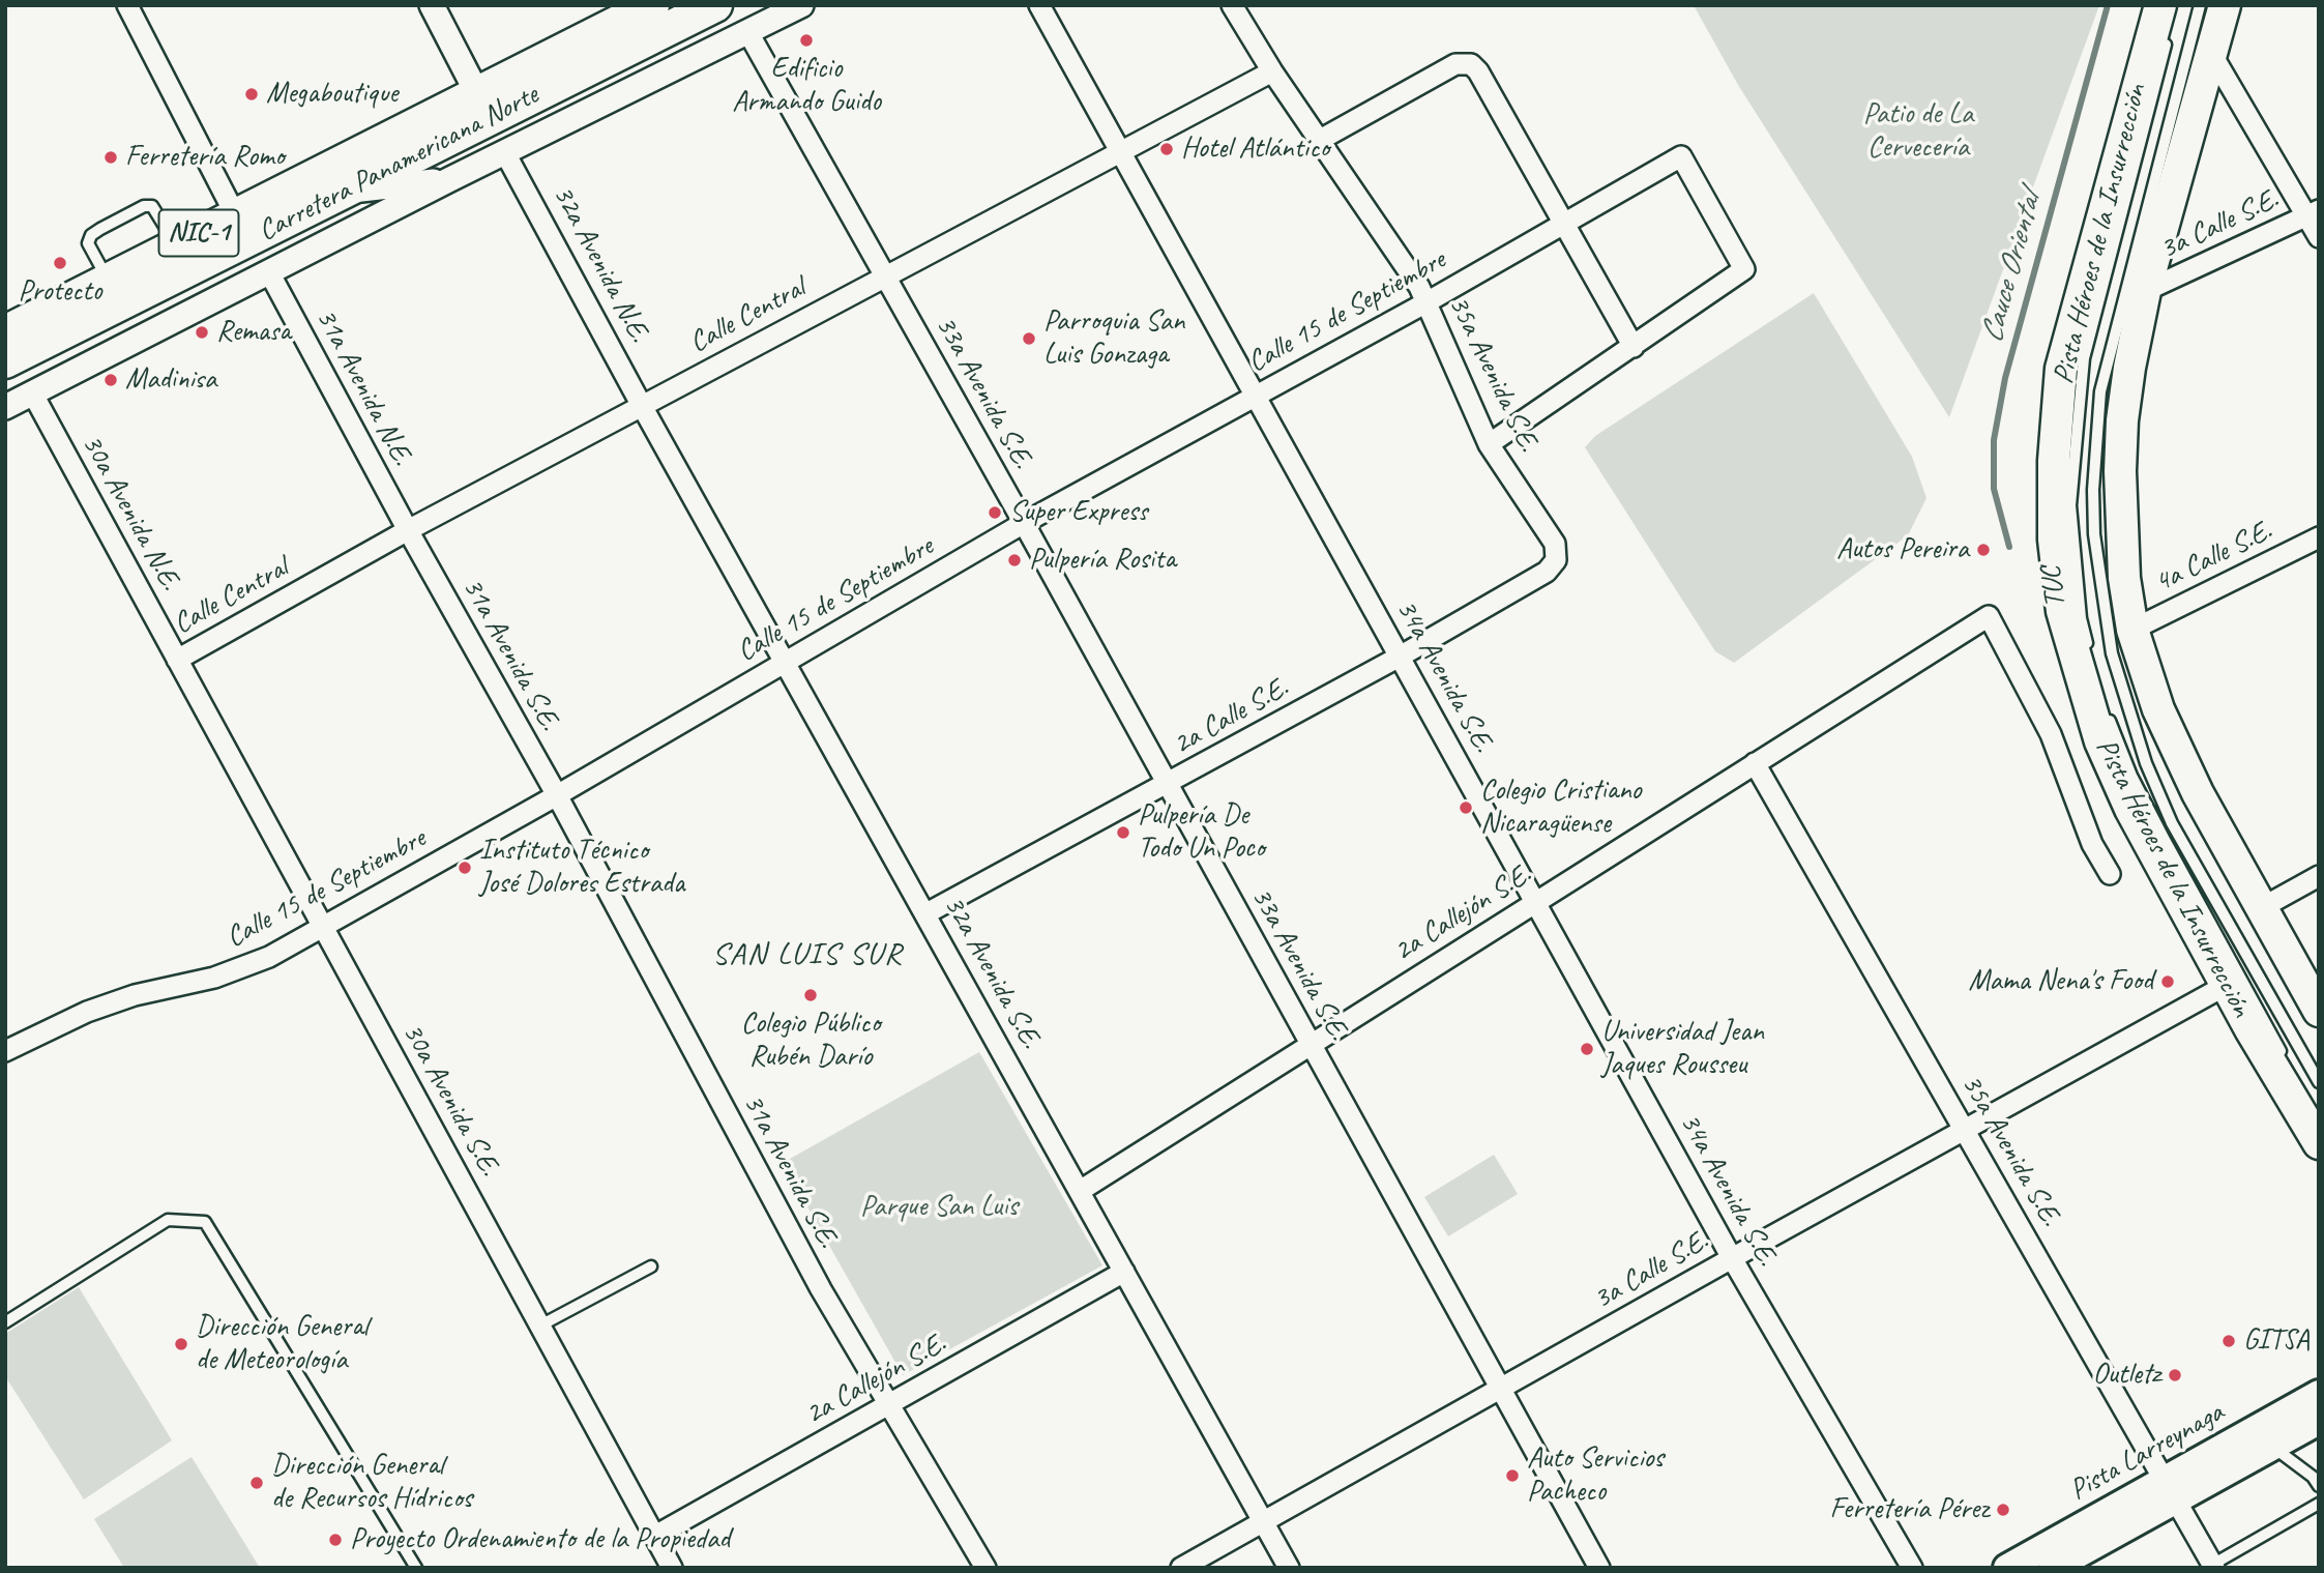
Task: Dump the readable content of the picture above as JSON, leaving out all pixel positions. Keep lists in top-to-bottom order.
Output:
{
  "streets": {
    "highway": ["Carretera Panamericana Norte", "NIC-1"],
    "main road": ["Pista Héroes de la Insurrección", "Pista Larreynaga"],
    "street": [
      "3a Calle S.E.",
      "32a Avenida N.E.",
      "Calle 15 de Septiembre",
      "Calle Central",
      "35a Avenida S.E.",
      "31a Avenida N.E.",
      "33a Avenida S.E.",
      "30a Avenida N.E.",
      "4a Calle S.E.",
      "31a Avenida S.E.",
      "34a Avenida S.E.",
      "2a Calle S.E.",
      "2a Callejón S.E.",
      "32a Avenida S.E.",
      "30a Avenida S.E."
    ],
    "lane": ["TUC"]
  },
  "crossings": [
    ["3a Calle S.E.", "Pista Héroes de la Insurrección"],
    ["3a Calle S.E.", "35a Avenida S.E."],
    ["3a Calle S.E.", "33a Avenida S.E."],
    ["3a Calle S.E.", "34a Avenida S.E."],
    ["3a Calle S.E.", "32a Avenida S.E."],
    ["Pista Héroes de la Insurrección", "4a Calle S.E."],
    ["Pista Héroes de la Insurrección", "TUC"],
    ["32a Avenida N.E.", "Calle Central"],
    ["32a Avenida N.E.", "32a Avenida S.E."],
    ["Calle 15 de Septiembre", "35a Avenida S.E."],
    ["Calle 15 de Septiembre", "33a Avenida S.E."],
    ["Calle 15 de Septiembre", "31a Avenida S.E."],
    ["Calle 15 de Septiembre", "34a Avenida S.E."],
    ["Calle 15 de Septiembre", "32a Avenida S.E."],
    ["Calle 15 de Septiembre", "30a Avenida S.E."],
    ["Calle Central", "35a Avenida S.E."],
    ["Calle Central", "31a Avenida N.E."],
    ["Calle Central", "33a Avenida S.E."],
    ["Calle Central", "30a Avenida N.E."],
    ["Calle Central", "31a Avenida S.E."],
    ["Calle Central", "34a Avenida S.E."],
    ["Calle Central", "32a Avenida S.E."],
    ["Calle Central", "30a Avenida S.E."],
    ["35a Avenida S.E.", "2a Calle S.E."],
    ["35a Avenida S.E.", "2a Callejón S.E."],
    ["35a Avenida S.E.", "Pista Larreynaga"],
    ["31a Avenida N.E.", "31a Avenida S.E."],
    ["33a Avenida S.E.", "2a Calle S.E."],
    ["33a Avenida S.E.", "2a Callejón S.E."],
    ["30a Avenida N.E.", "30a Avenida S.E."],
    ["31a Avenida S.E.", "2a Callejón S.E."],
    ["34a Avenida S.E.", "2a Calle S.E."],
    ["34a Avenida S.E.", "2a Callejón S.E."],
    ["2a Calle S.E.", "32a Avenida S.E."],
    ["2a Callejón S.E.", "32a Avenida S.E."],
    ["2a Callejón S.E.", "30a Avenida S.E."]
  ],
  "districts": ["SAN LUIS SUR"],
  "water": ["Cauce Oriental"],
  "parks": ["Patio de La Cervecería", "Parque San Luis"],
  "places": [
    "Edificio Armando Guido",
    "Megaboutique",
    "Hotel Atlántico",
    "Ferretería Romo",
    "Protecto",
    "Remasa",
    "Parroquia San Luis Gonzaga",
    "Madinisa",
    "Super Express",
    "Autos Pereira",
    "Pulpería Rosita",
    "Colegio Cristiano Nicaragüense",
    "Pulpería De Todo Un Poco",
    "Instituto Técnico José Dolores Estrada",
    "Mama Nena's Food",
    "Colegio Público Rubén Darío",
    "Universidad Jean Jaques Rousseu",
    "GITSA",
    "Dirección General de Meteorología",
    "Outletz",
    "Auto Servicios Pacheco",
    "Dirección General de Recursos Hídricos",
    "Ferretería Pérez",
    "Proyecto Ordenamiento de la Propiedad"
  ]
}
